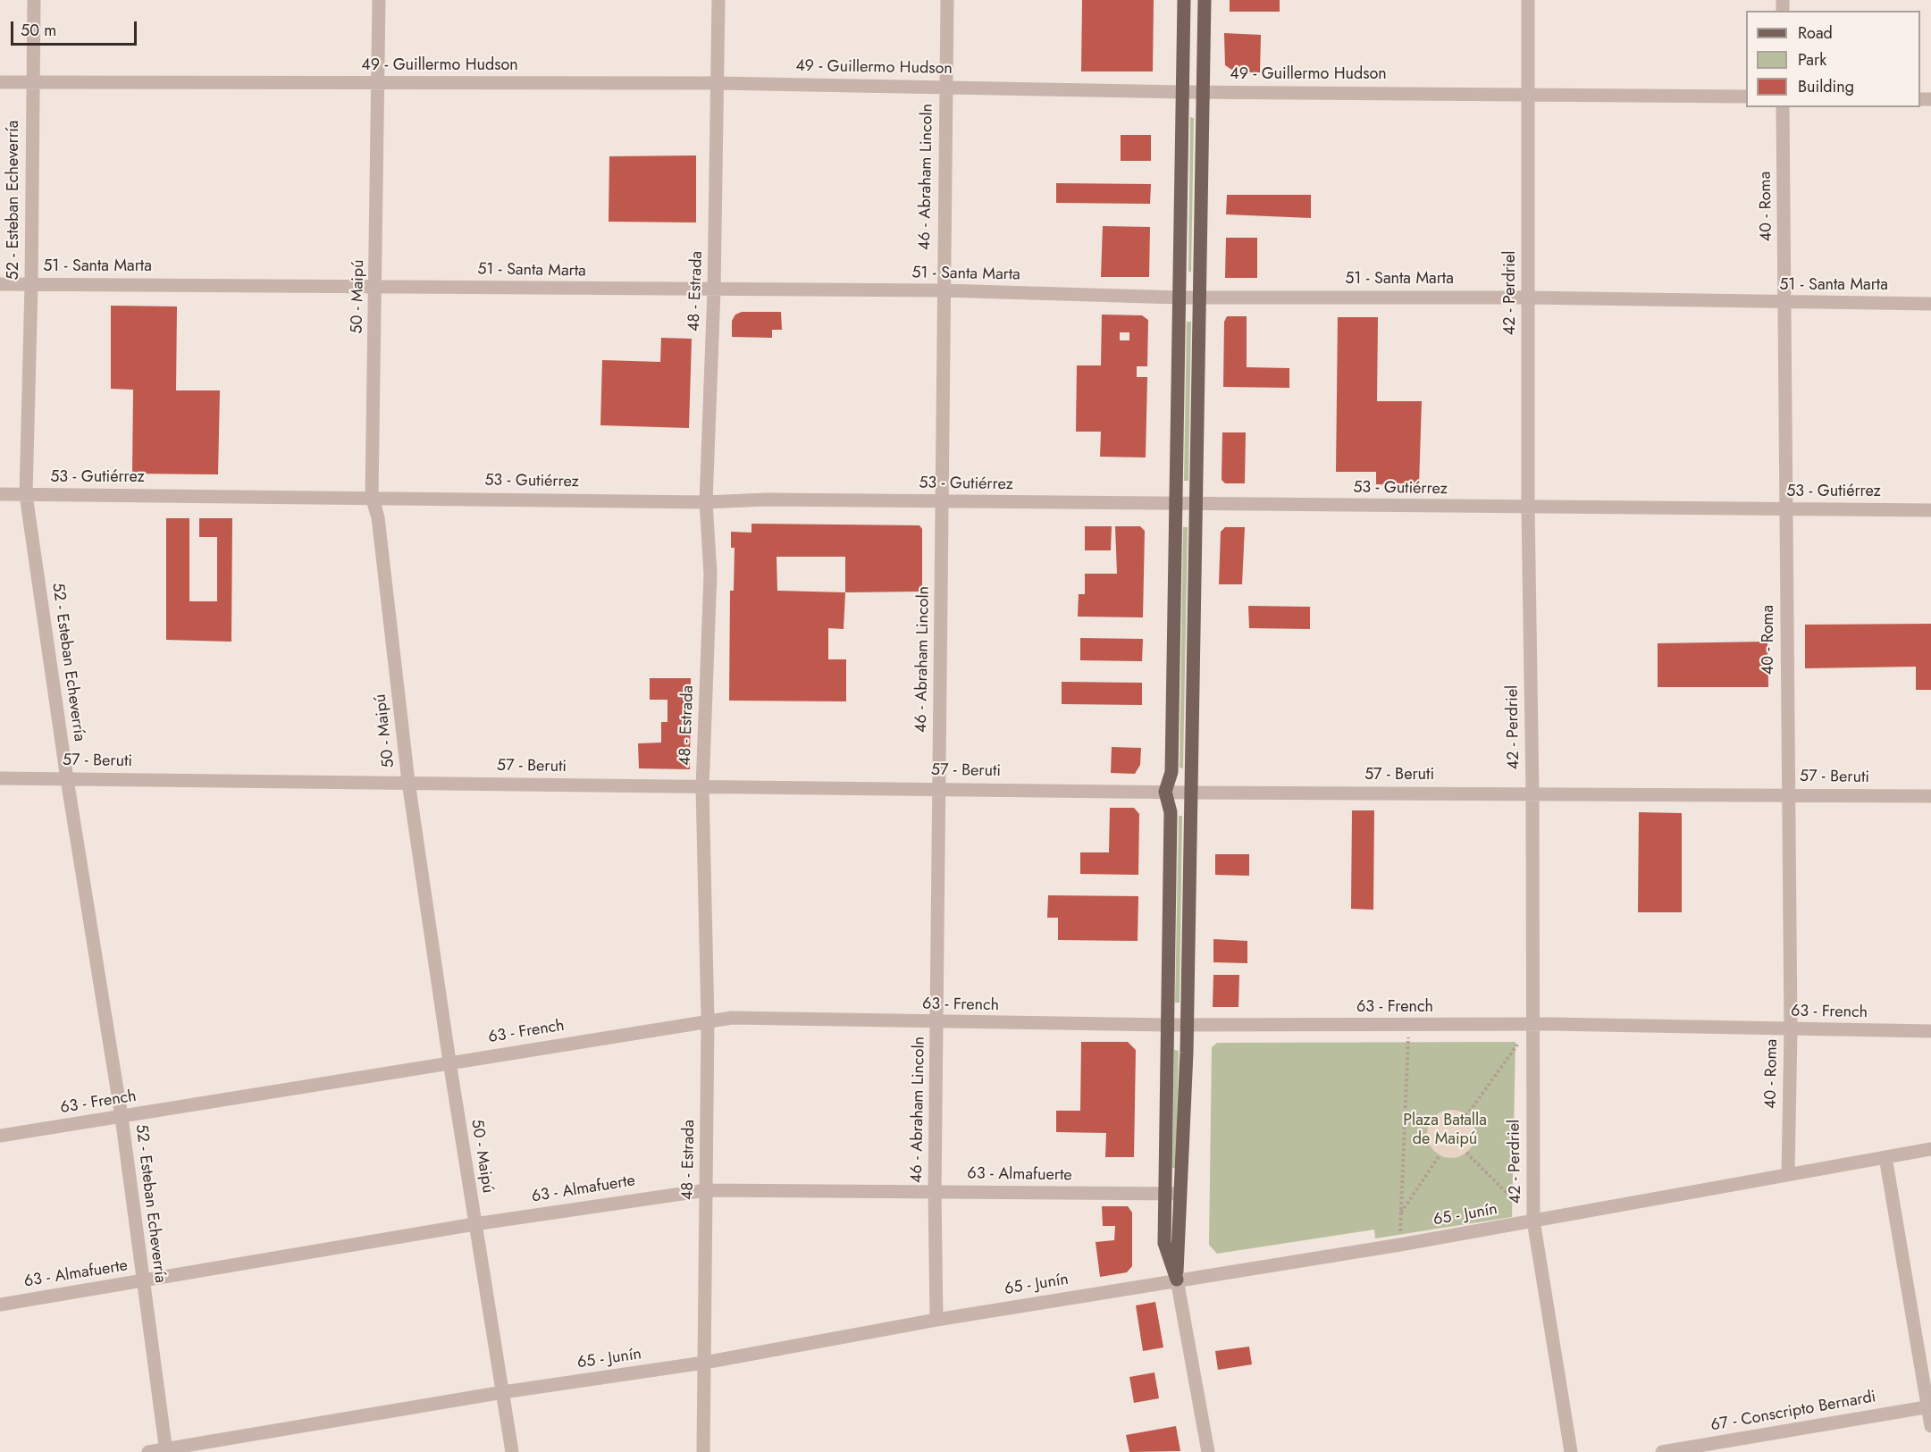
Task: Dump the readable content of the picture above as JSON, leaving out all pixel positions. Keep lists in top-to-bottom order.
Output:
{
  "streets": {
    "street": [
      "49 - Guillermo Hudson",
      "46 - Abraham Lincoln",
      "52 - Esteban Echeverría",
      "40 - Roma",
      "51 - Santa Marta",
      "48 - Estrada",
      "42 - Perdriel",
      "50 - Maipú",
      "53 - Gutiérrez",
      "57 - Beruti",
      "63 - French",
      "63 - Almafuerte",
      "65 - Junín",
      "67 - Conscripto Bernardi"
    ]
  },
  "crossings": [
    ["49 - Guillermo Hudson", "46 - Abraham Lincoln"],
    ["49 - Guillermo Hudson", "52 - Esteban Echeverría"],
    ["49 - Guillermo Hudson", "48 - Estrada"],
    ["49 - Guillermo Hudson", "42 - Perdriel"],
    ["49 - Guillermo Hudson", "50 - Maipú"],
    ["46 - Abraham Lincoln", "51 - Santa Marta"],
    ["46 - Abraham Lincoln", "53 - Gutiérrez"],
    ["46 - Abraham Lincoln", "57 - Beruti"],
    ["46 - Abraham Lincoln", "63 - French"],
    ["46 - Abraham Lincoln", "63 - Almafuerte"],
    ["46 - Abraham Lincoln", "65 - Junín"],
    ["52 - Esteban Echeverría", "51 - Santa Marta"],
    ["52 - Esteban Echeverría", "53 - Gutiérrez"],
    ["52 - Esteban Echeverría", "57 - Beruti"],
    ["52 - Esteban Echeverría", "63 - French"],
    ["52 - Esteban Echeverría", "63 - Almafuerte"],
    ["52 - Esteban Echeverría", "65 - Junín"],
    ["40 - Roma", "51 - Santa Marta"],
    ["40 - Roma", "53 - Gutiérrez"],
    ["40 - Roma", "57 - Beruti"],
    ["40 - Roma", "63 - French"],
    ["40 - Roma", "65 - Junín"],
    ["51 - Santa Marta", "48 - Estrada"],
    ["51 - Santa Marta", "42 - Perdriel"],
    ["51 - Santa Marta", "50 - Maipú"],
    ["48 - Estrada", "53 - Gutiérrez"],
    ["48 - Estrada", "57 - Beruti"],
    ["48 - Estrada", "63 - French"],
    ["48 - Estrada", "63 - Almafuerte"],
    ["48 - Estrada", "65 - Junín"],
    ["42 - Perdriel", "53 - Gutiérrez"],
    ["42 - Perdriel", "57 - Beruti"],
    ["42 - Perdriel", "63 - French"],
    ["42 - Perdriel", "65 - Junín"],
    ["50 - Maipú", "53 - Gutiérrez"],
    ["50 - Maipú", "57 - Beruti"],
    ["50 - Maipú", "63 - French"],
    ["50 - Maipú", "63 - Almafuerte"],
    ["50 - Maipú", "65 - Junín"]
  ],
  "parks": ["Plaza Batalla de Maipú"],
  "legend": ["Road", "Park", "Building"],
  "scale_bar": "50 m"
}
